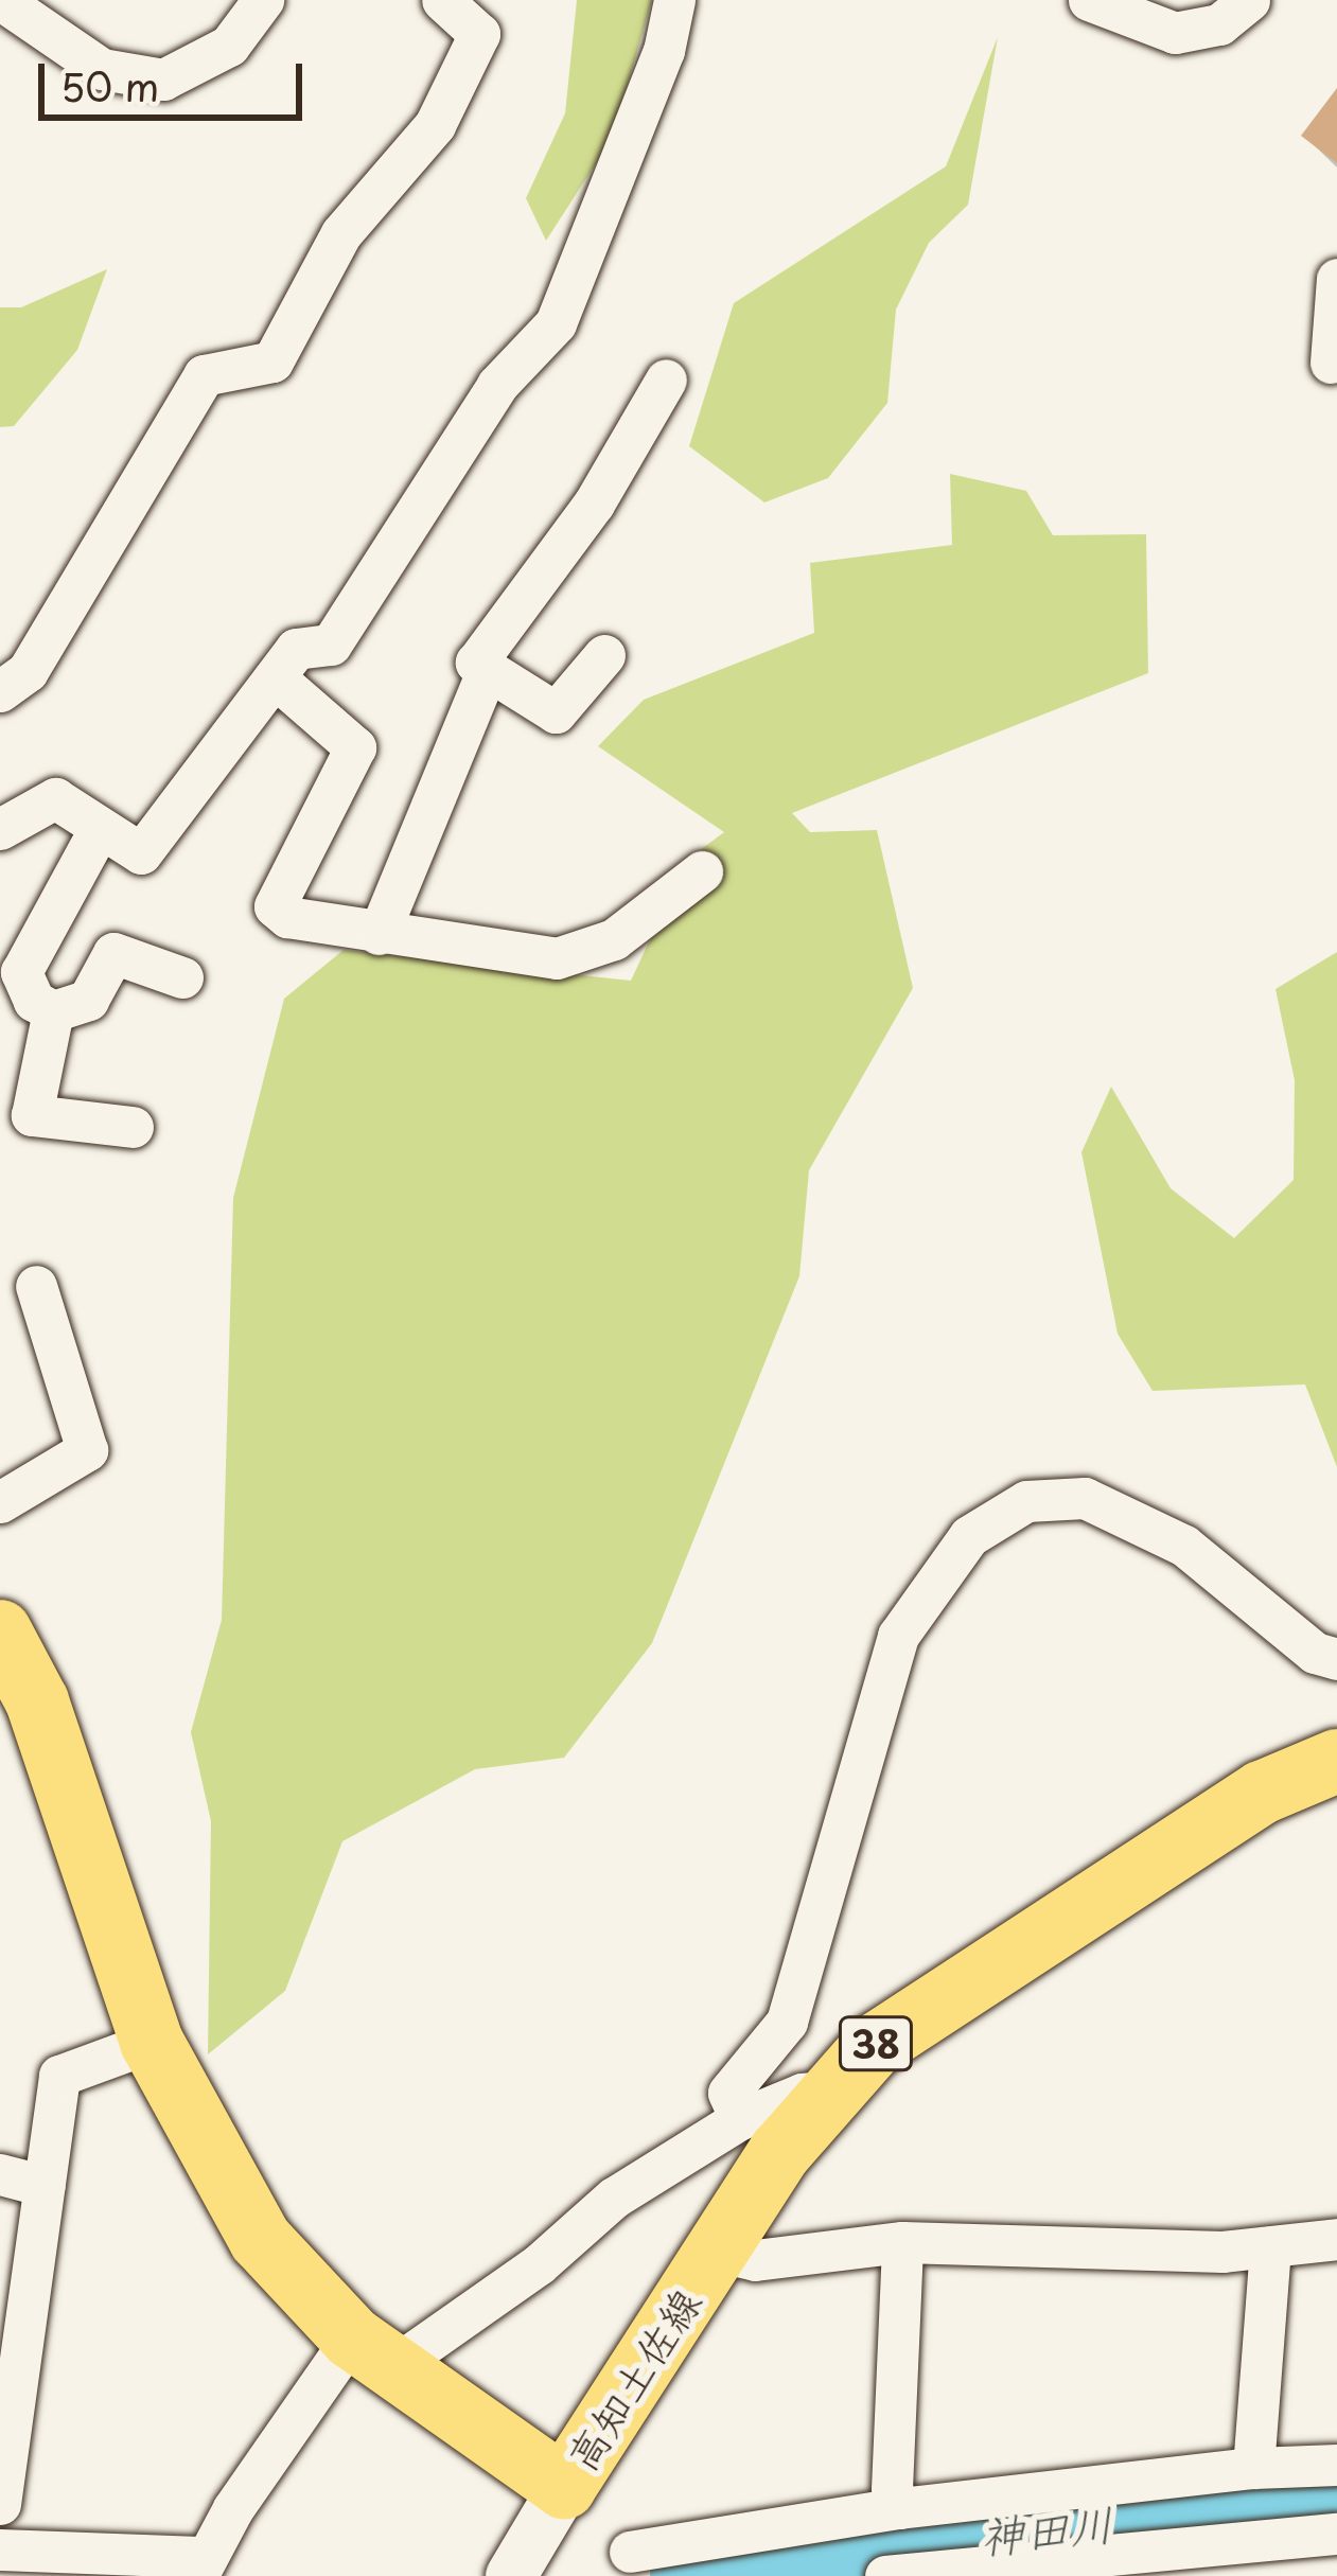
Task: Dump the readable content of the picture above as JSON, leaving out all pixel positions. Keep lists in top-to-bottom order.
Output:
{
  "streets": {
    "main road": ["38", "高知土佐線"]
  },
  "water": ["神田川"],
  "scale_bar": "50 m"
}
